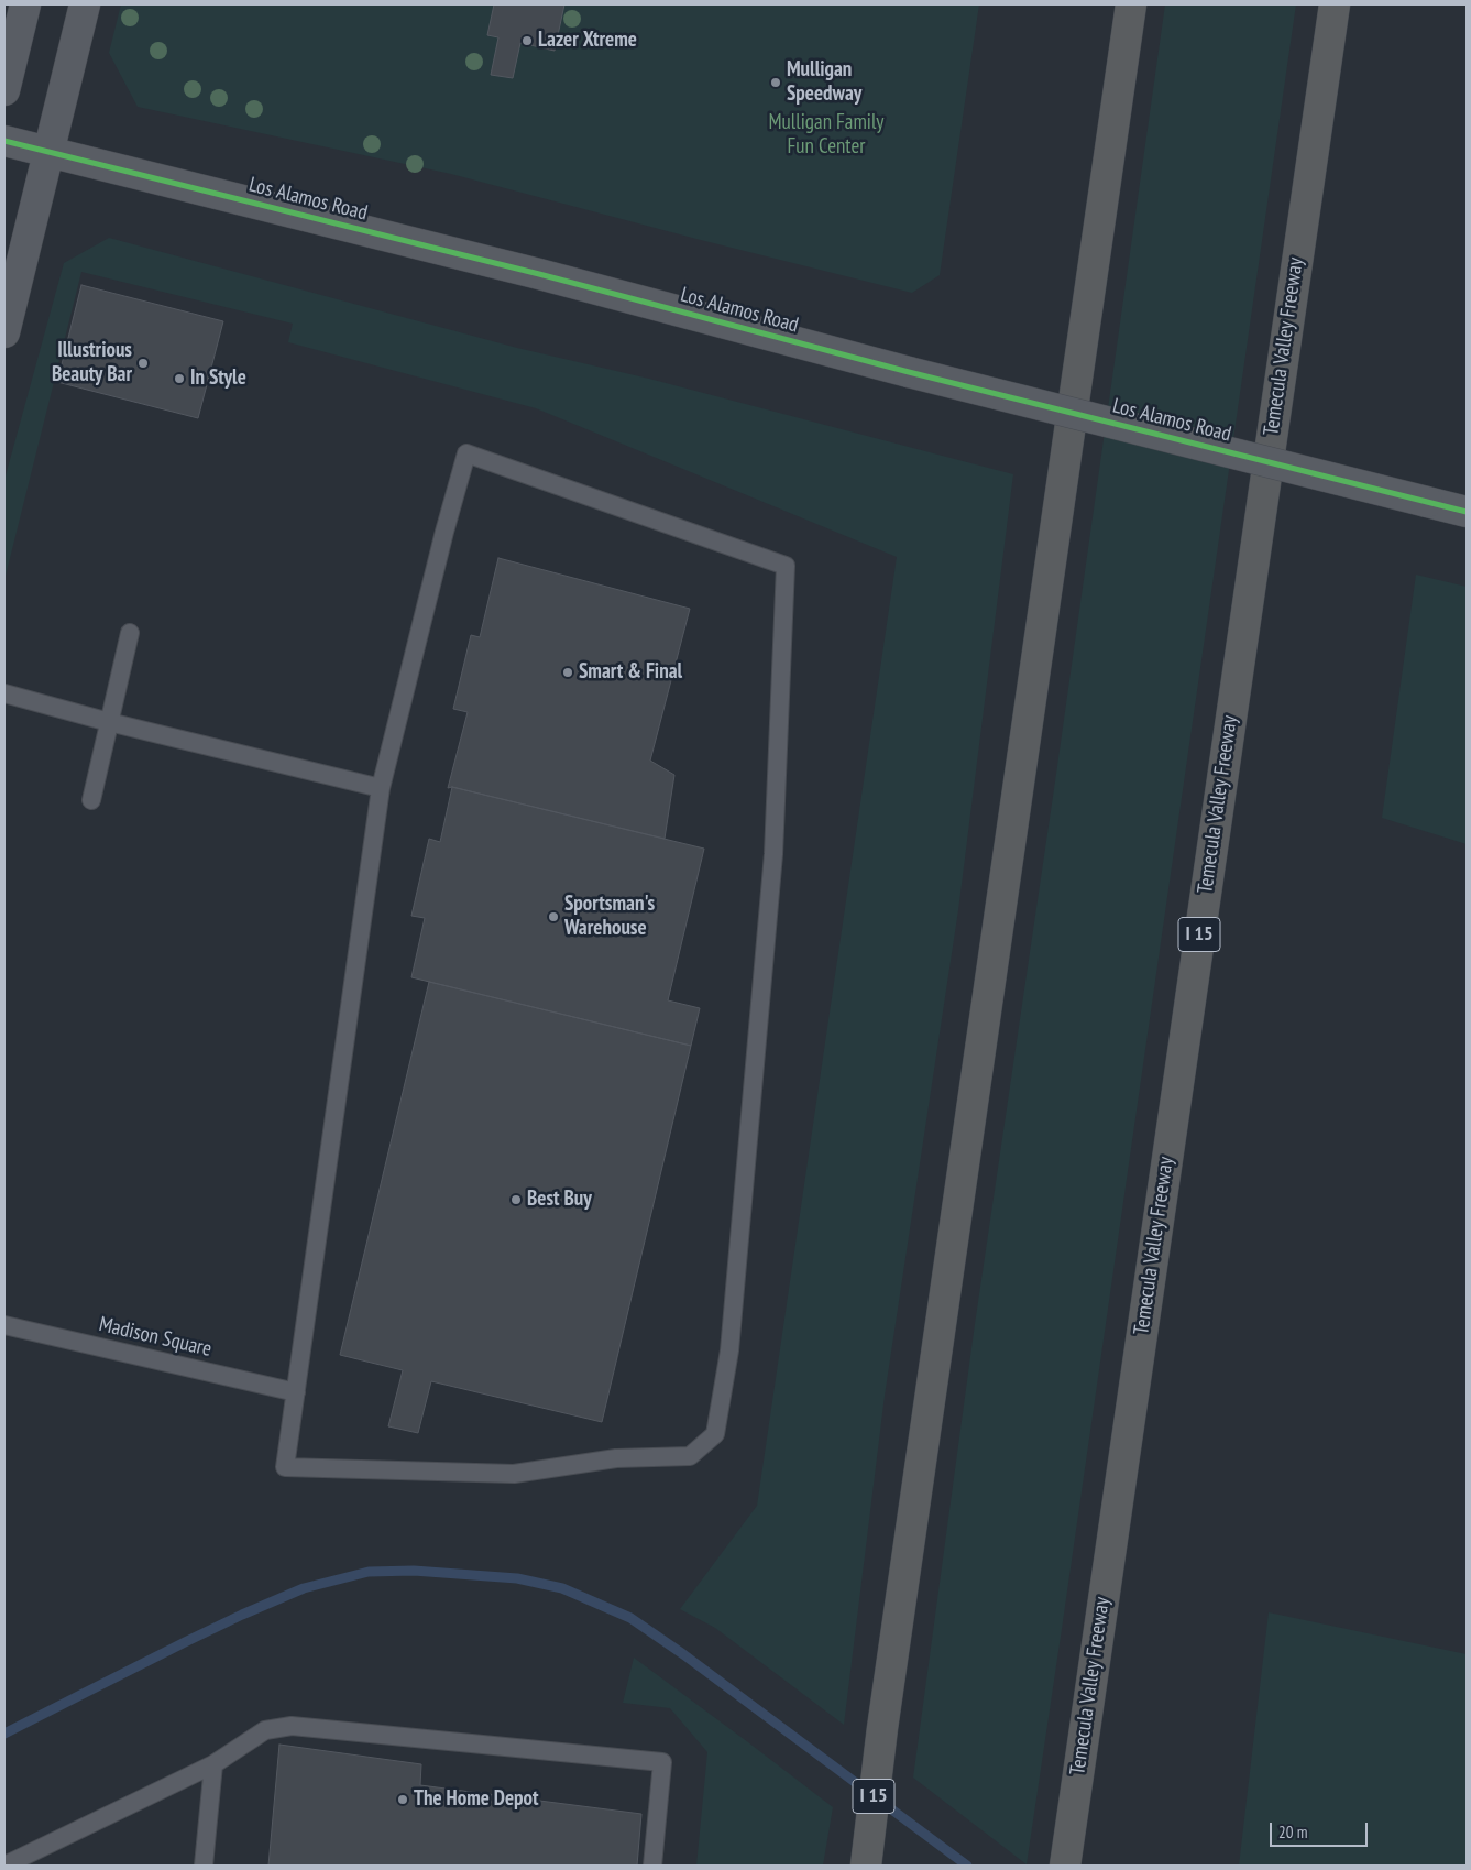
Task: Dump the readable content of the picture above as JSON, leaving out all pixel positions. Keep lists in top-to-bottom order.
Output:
{
  "streets": {
    "highway": ["Temecula Valley Freeway", "I 15"],
    "main road": ["Los Alamos Road"],
    "lane": ["Madison Square"]
  },
  "parks": ["Mulligan Family Fun Center"],
  "places": [
    "Lazer Xtreme",
    "Mulligan Speedway",
    "Illustrious Beauty Bar",
    "In Style",
    "Smart & Final",
    "Sportsman's Warehouse",
    "Best Buy",
    "The Home Depot"
  ],
  "scale_bar": "20 m"
}
